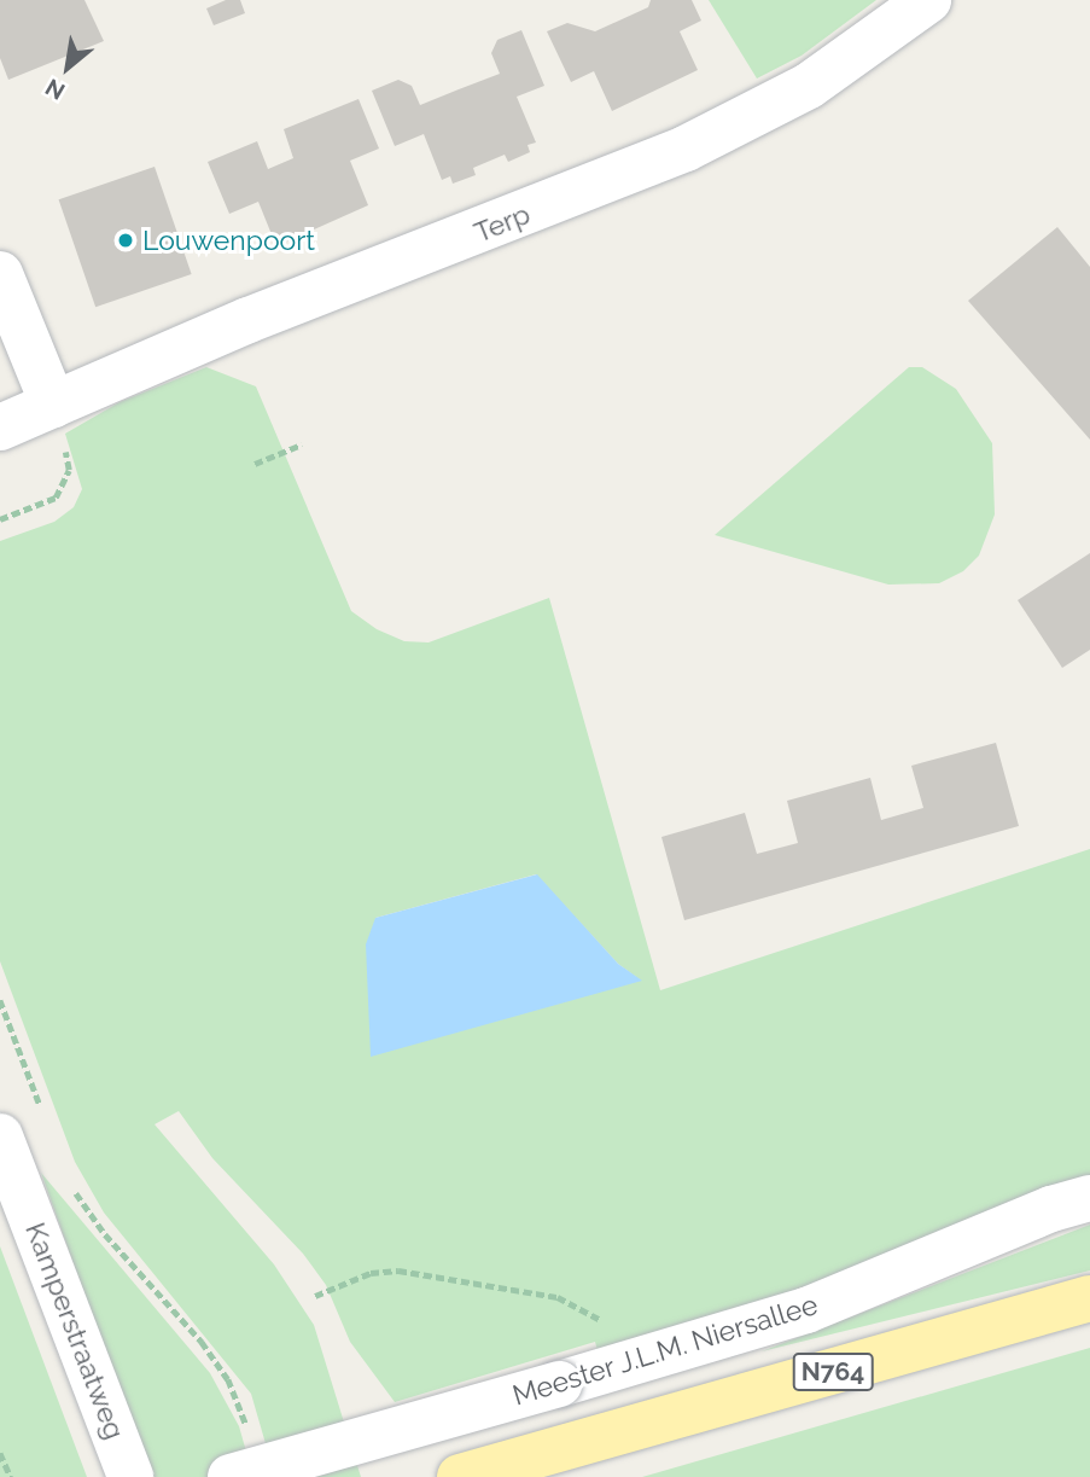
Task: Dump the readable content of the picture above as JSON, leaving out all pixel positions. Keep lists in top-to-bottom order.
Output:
{
  "streets": {
    "main road": ["N764"],
    "street": ["Terp", "Kamperstraatweg", "Meester J.L.M. Niersallee"]
  },
  "places": ["Louwenpoort"],
  "north": "bottom left"
}
